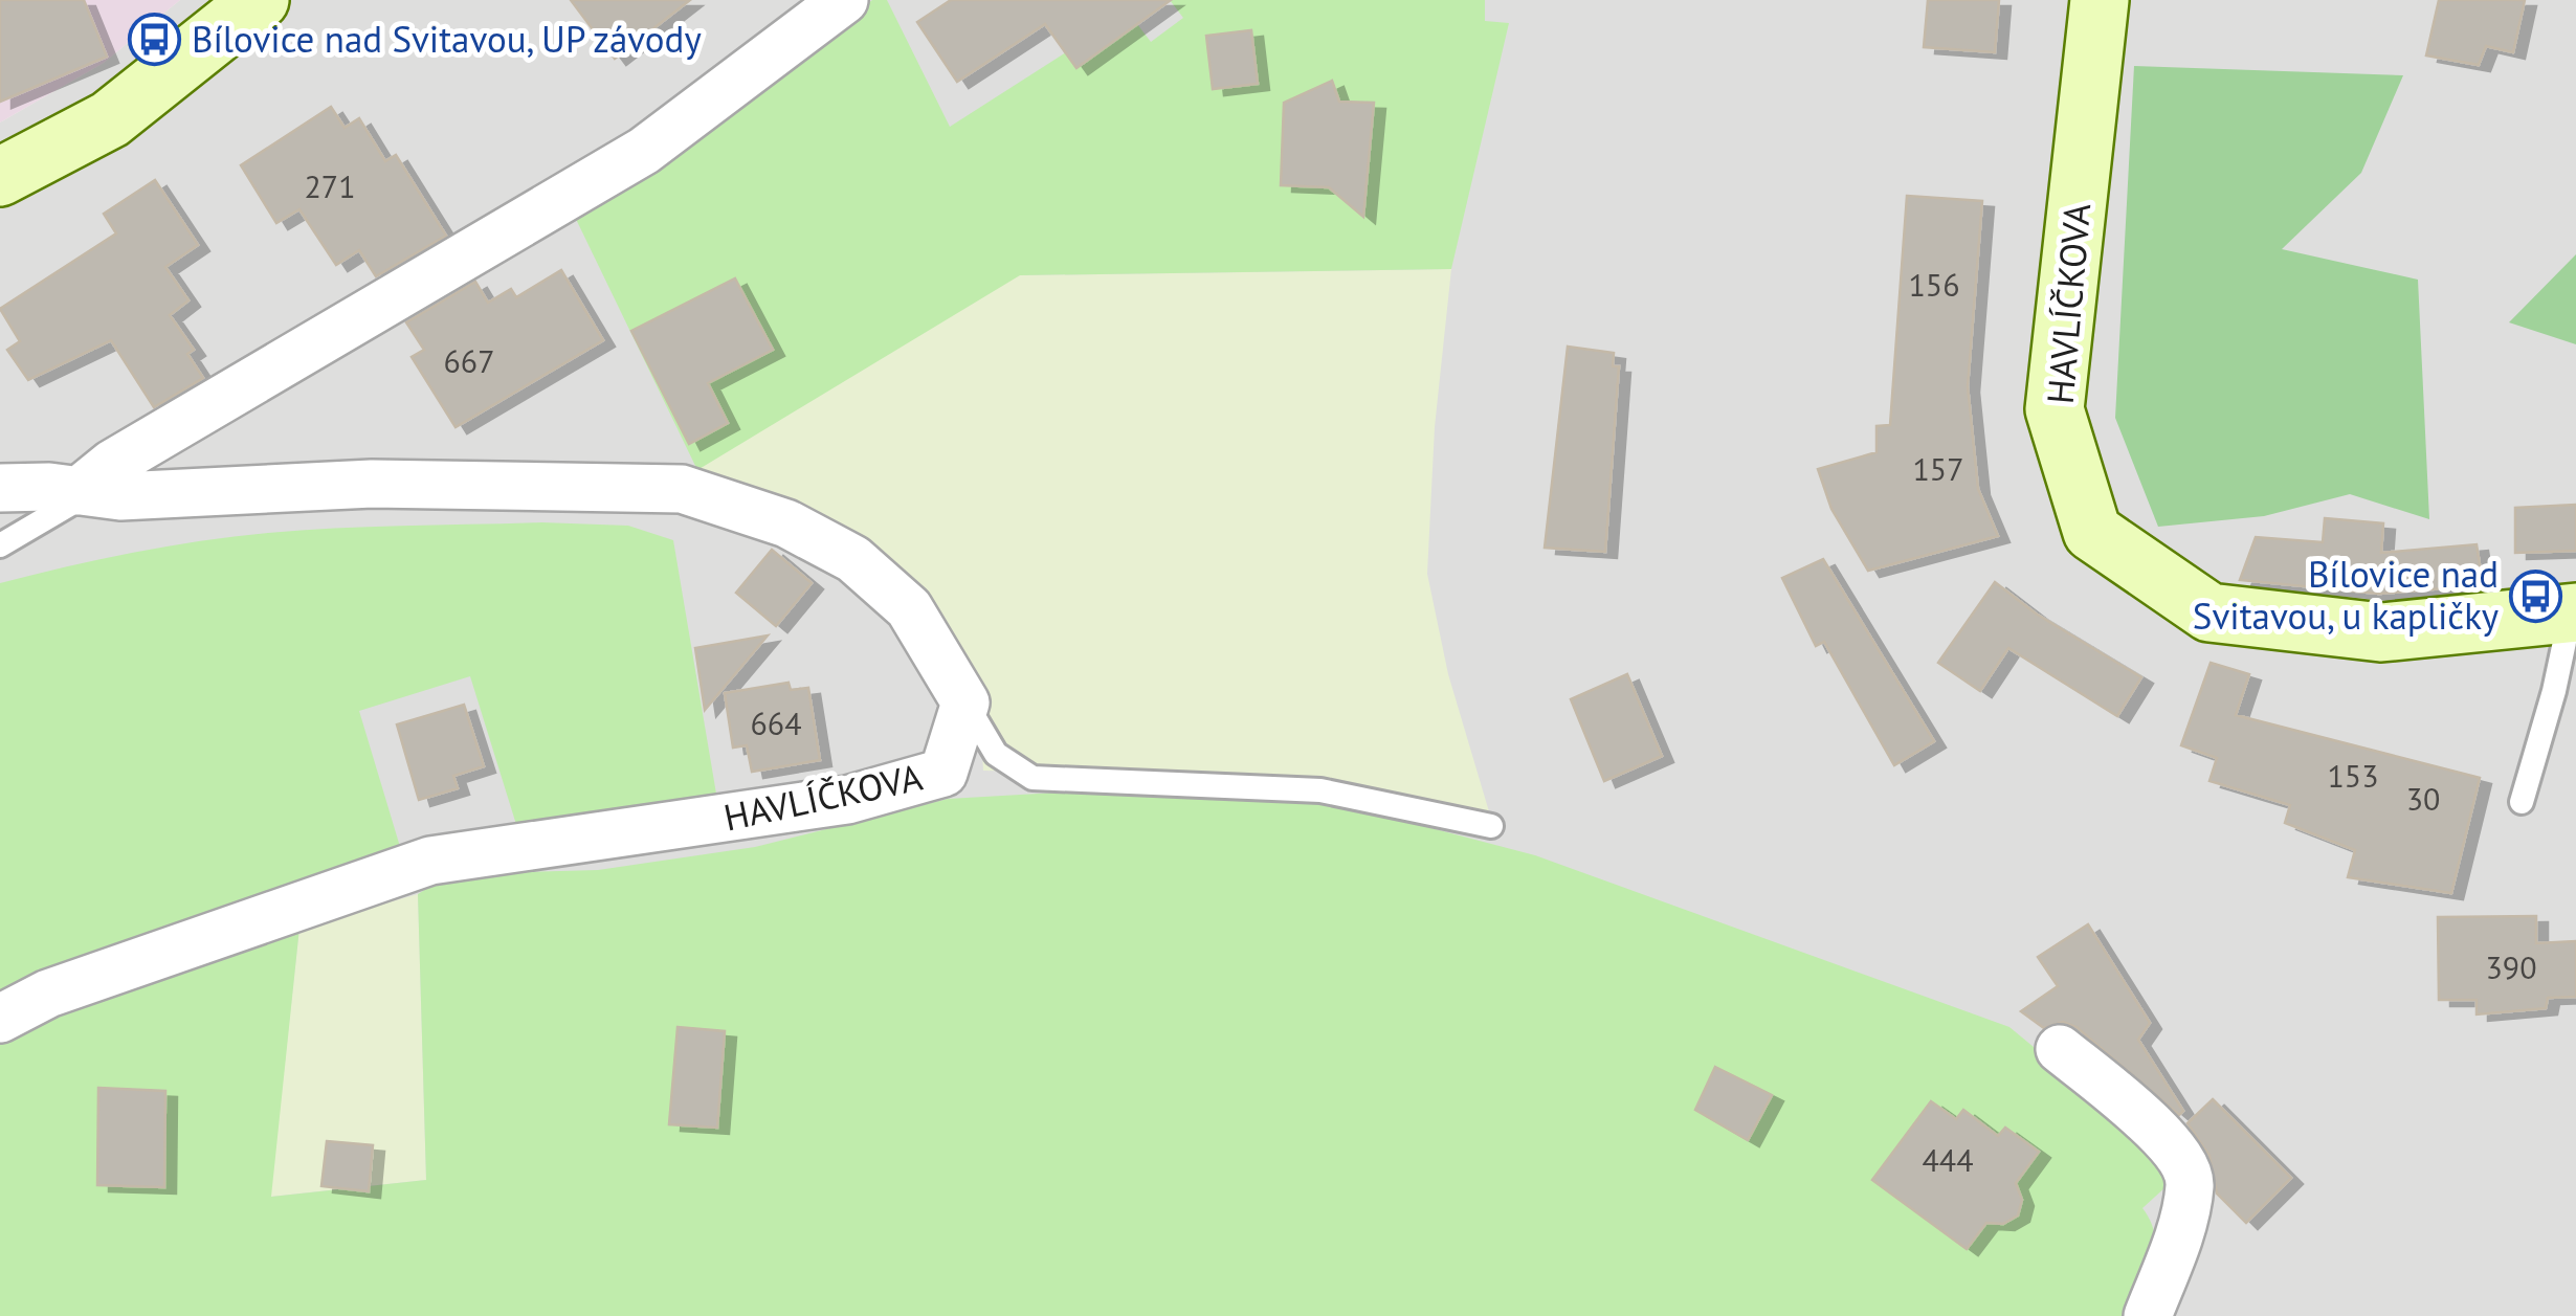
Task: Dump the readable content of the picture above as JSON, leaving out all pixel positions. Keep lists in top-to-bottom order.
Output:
{
  "streets": {
    "main road": ["HAVLÍČKOVA"]
  },
  "places": {
    "bus stop": ["Bílovice nad Svitavou, UP závody", "Bílovice nad Svitavou, u kapličky"]
  },
  "house_numbers": [
    "271",
    "156",
    "667",
    "157",
    "664",
    "153",
    "30",
    "390",
    "444"
  ]
}
